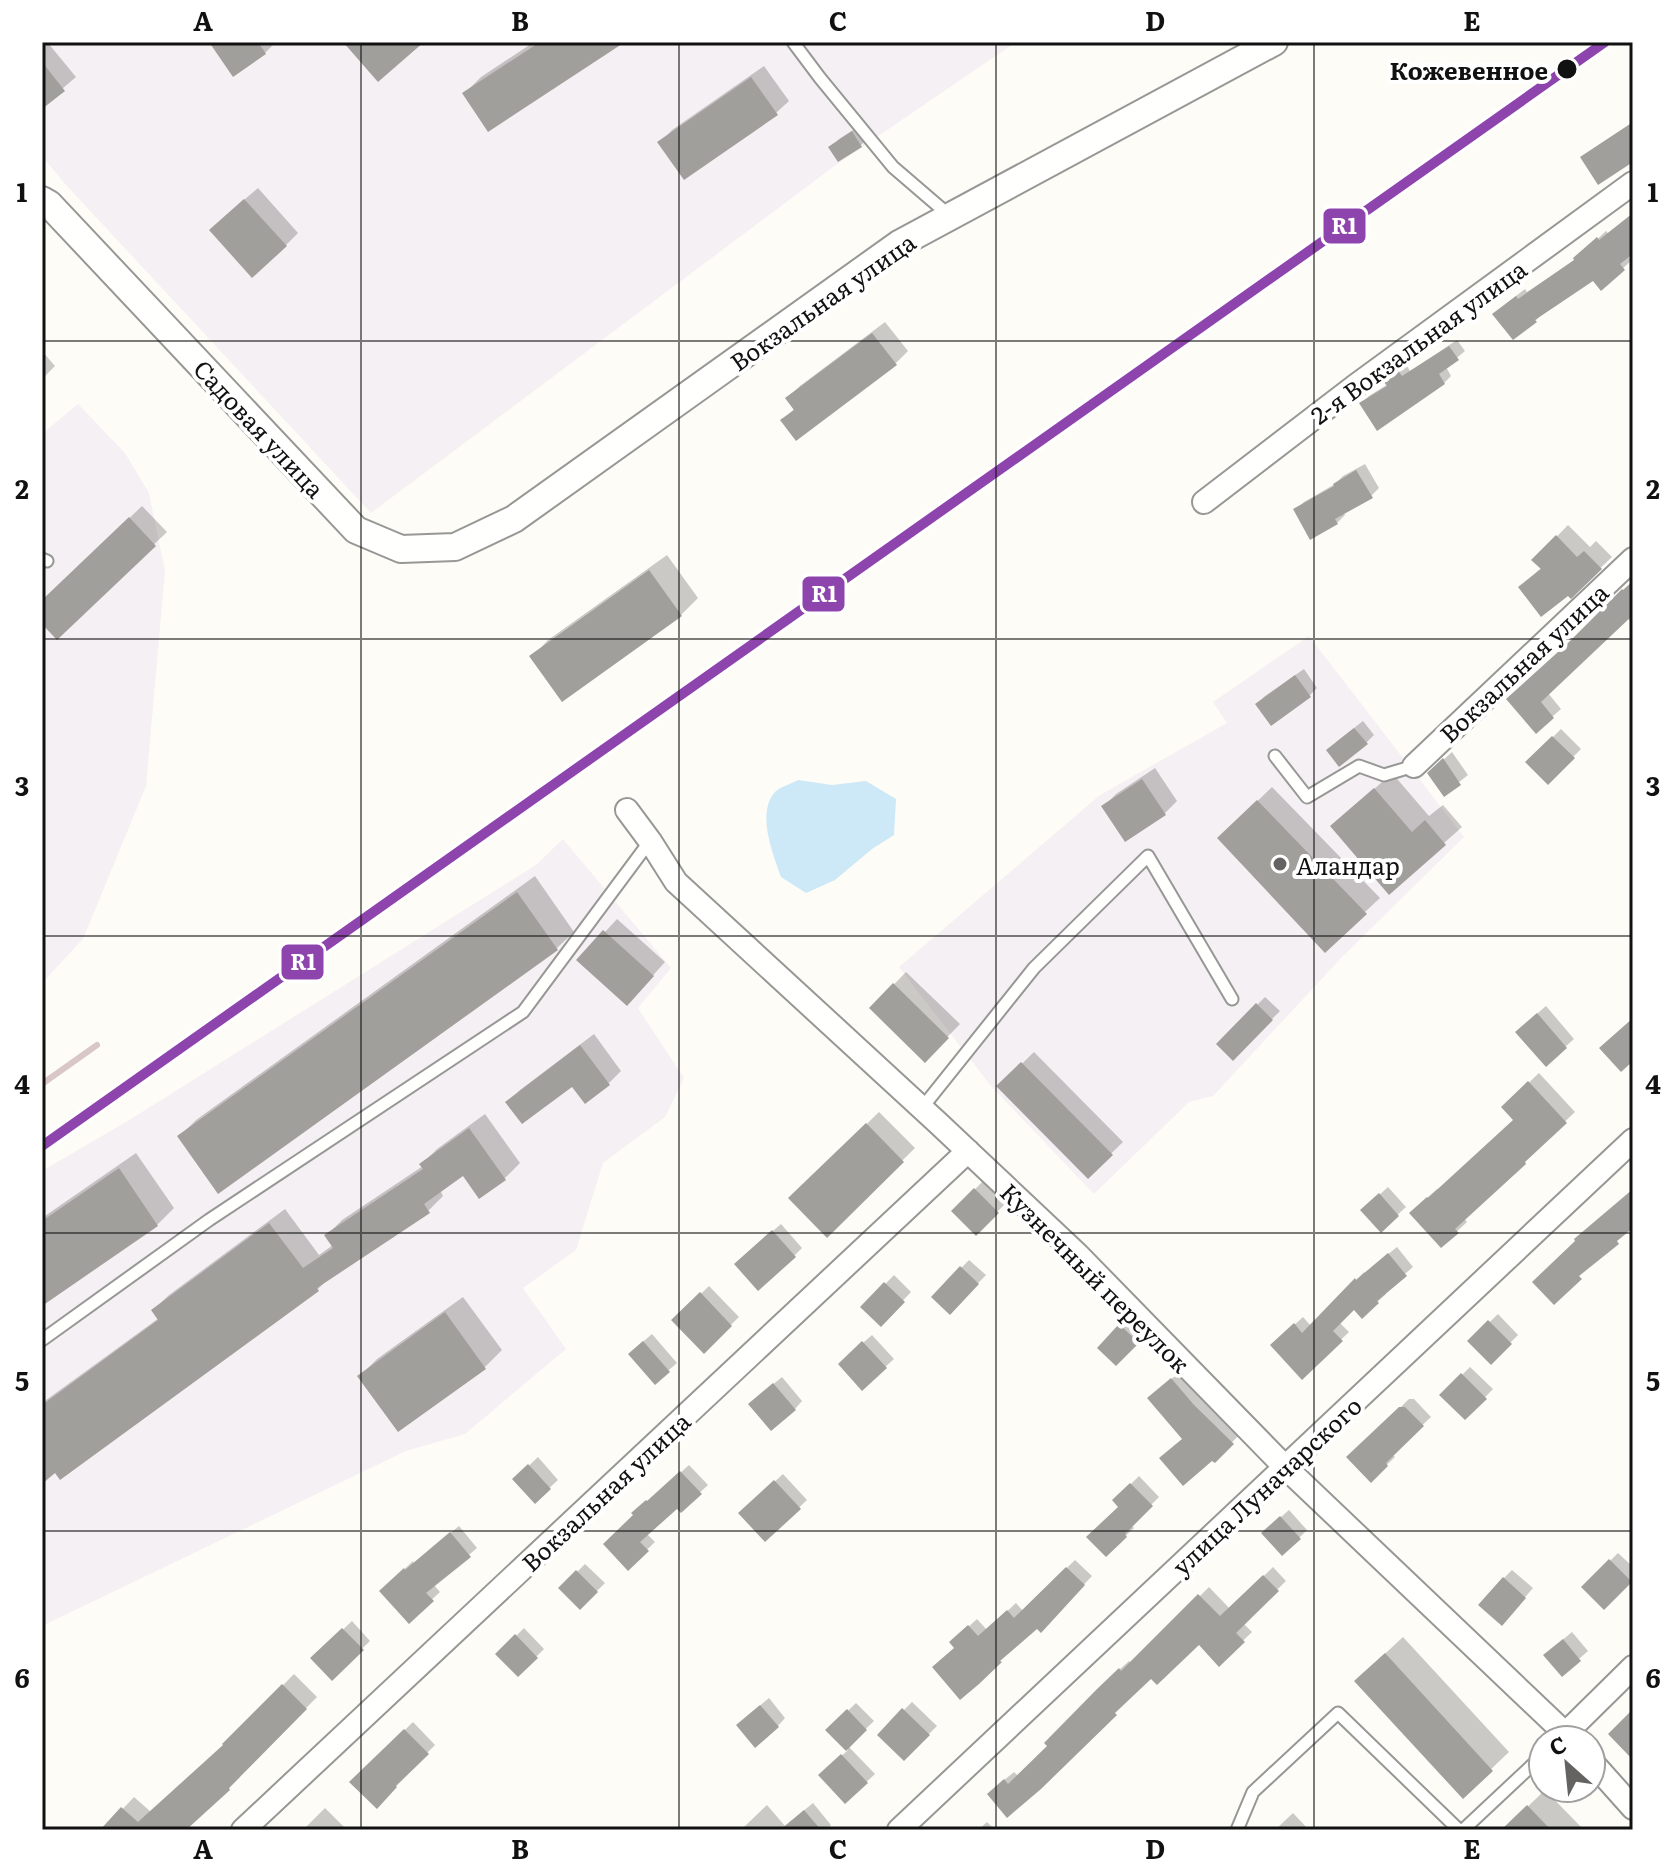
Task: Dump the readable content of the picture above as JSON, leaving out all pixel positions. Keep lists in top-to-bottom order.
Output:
{
  "streets": {
    "street": [
      "Вокзальная улица",
      "2-я Вокзальная улица",
      "Садовая улица",
      "Кузнечный переулок",
      "улица Луначарского"
    ]
  },
  "crossings": [
    ["Вокзальная улица", "Садовая улица"],
    ["Вокзальная улица", "Кузнечный переулок"],
    ["Кузнечный переулок", "улица Луначарского"]
  ],
  "places": ["Кожевенное", "Аландар"],
  "lines": ["transit line R1"],
  "north": "top left",
  "grid": {
    "columns": [
      "A",
      "B",
      "C",
      "D",
      "E"
    ],
    "rows": [
      "1",
      "2",
      "3",
      "4",
      "5",
      "6"
    ]
  }
}
